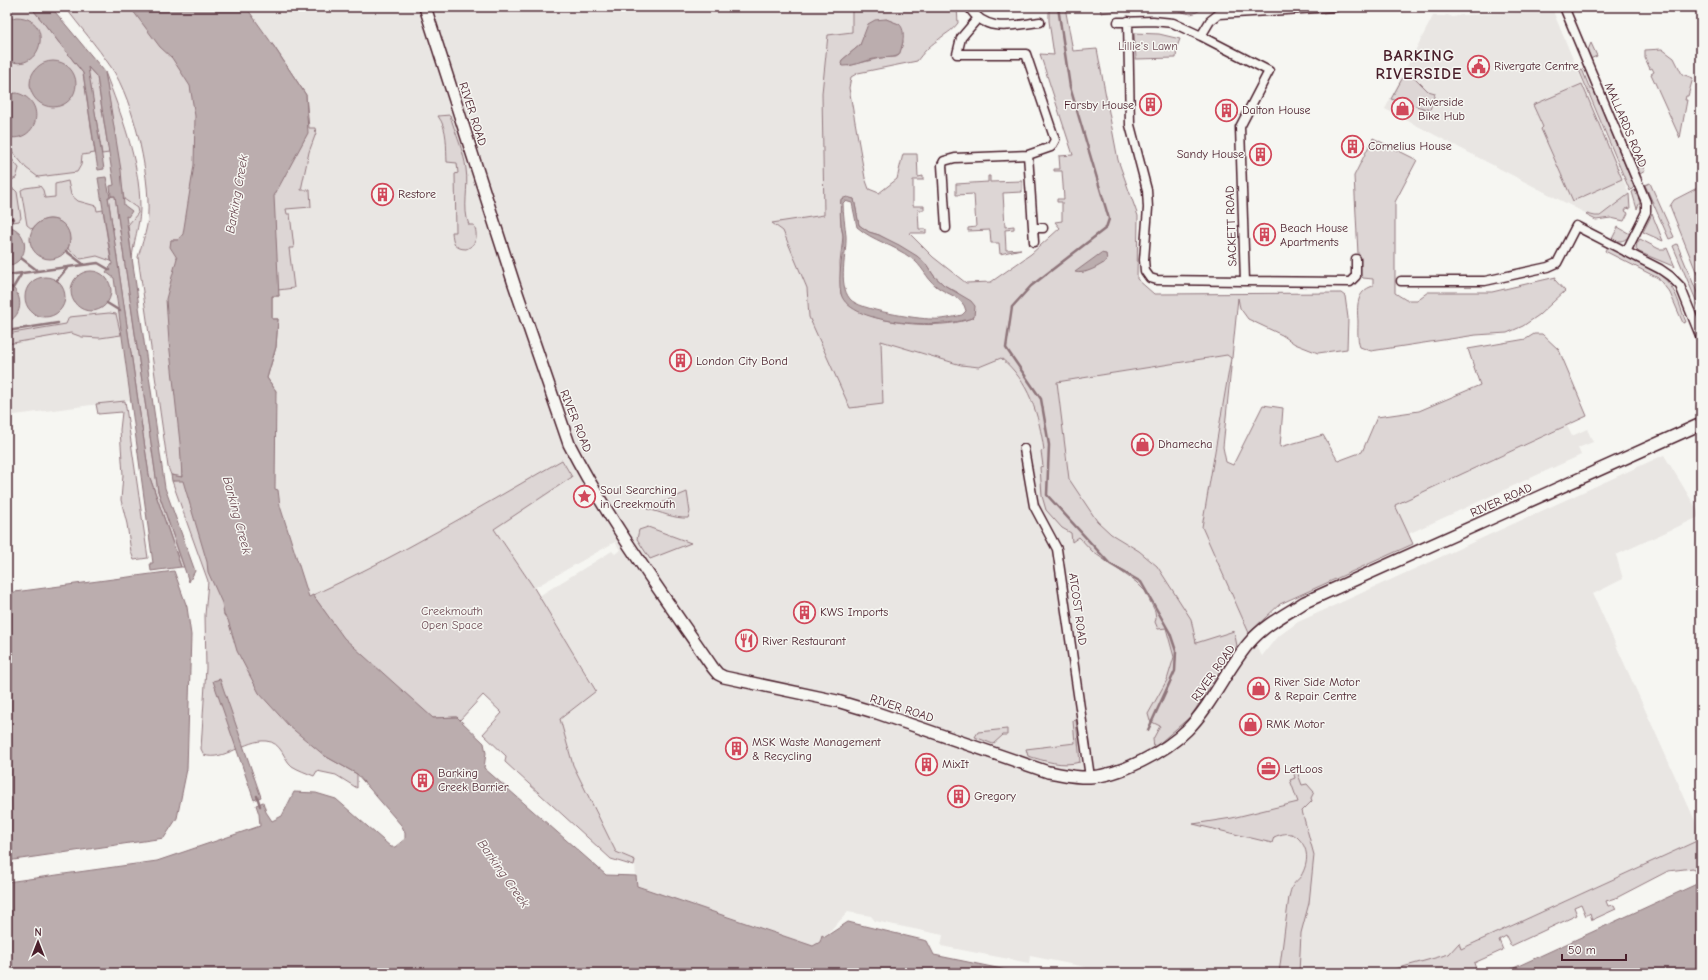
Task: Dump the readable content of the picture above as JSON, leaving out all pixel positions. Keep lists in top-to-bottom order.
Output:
{
  "streets": {
    "street": [
      "RIVER ROAD",
      "MALLARDS ROAD",
      "SACKETT ROAD",
      "ATCOST ROAD"
    ]
  },
  "crossings": [
    ["RIVER ROAD", "ATCOST ROAD"]
  ],
  "districts": ["BARKING RIVERSIDE"],
  "water": ["Barking Creek"],
  "parks": ["Lillie's Lawn", "Creekmouth Open Space"],
  "places": {
    "public building": ["Rivergate Centre"],
    "building": [
      "Farsby House",
      "Dalton House",
      "Cornelius House",
      "Sandy House",
      "Restore",
      "Beach House Apartments",
      "London City Bond",
      "KWS Imports",
      "MSK Waste Management & Recycling",
      "MixIt",
      "Barking Creek Barrier",
      "Gregory"
    ],
    "shop": [
      "Riverside Bike Hub",
      "Dhamecha",
      "River Side Motor & Repair Centre",
      "RMK Motor"
    ],
    "place": ["Soul Searching in Creekmouth"],
    "restaurant": ["River Restaurant"],
    "office": ["LetLoos"]
  },
  "scale_bar": "50 m",
  "north": "top"
}
